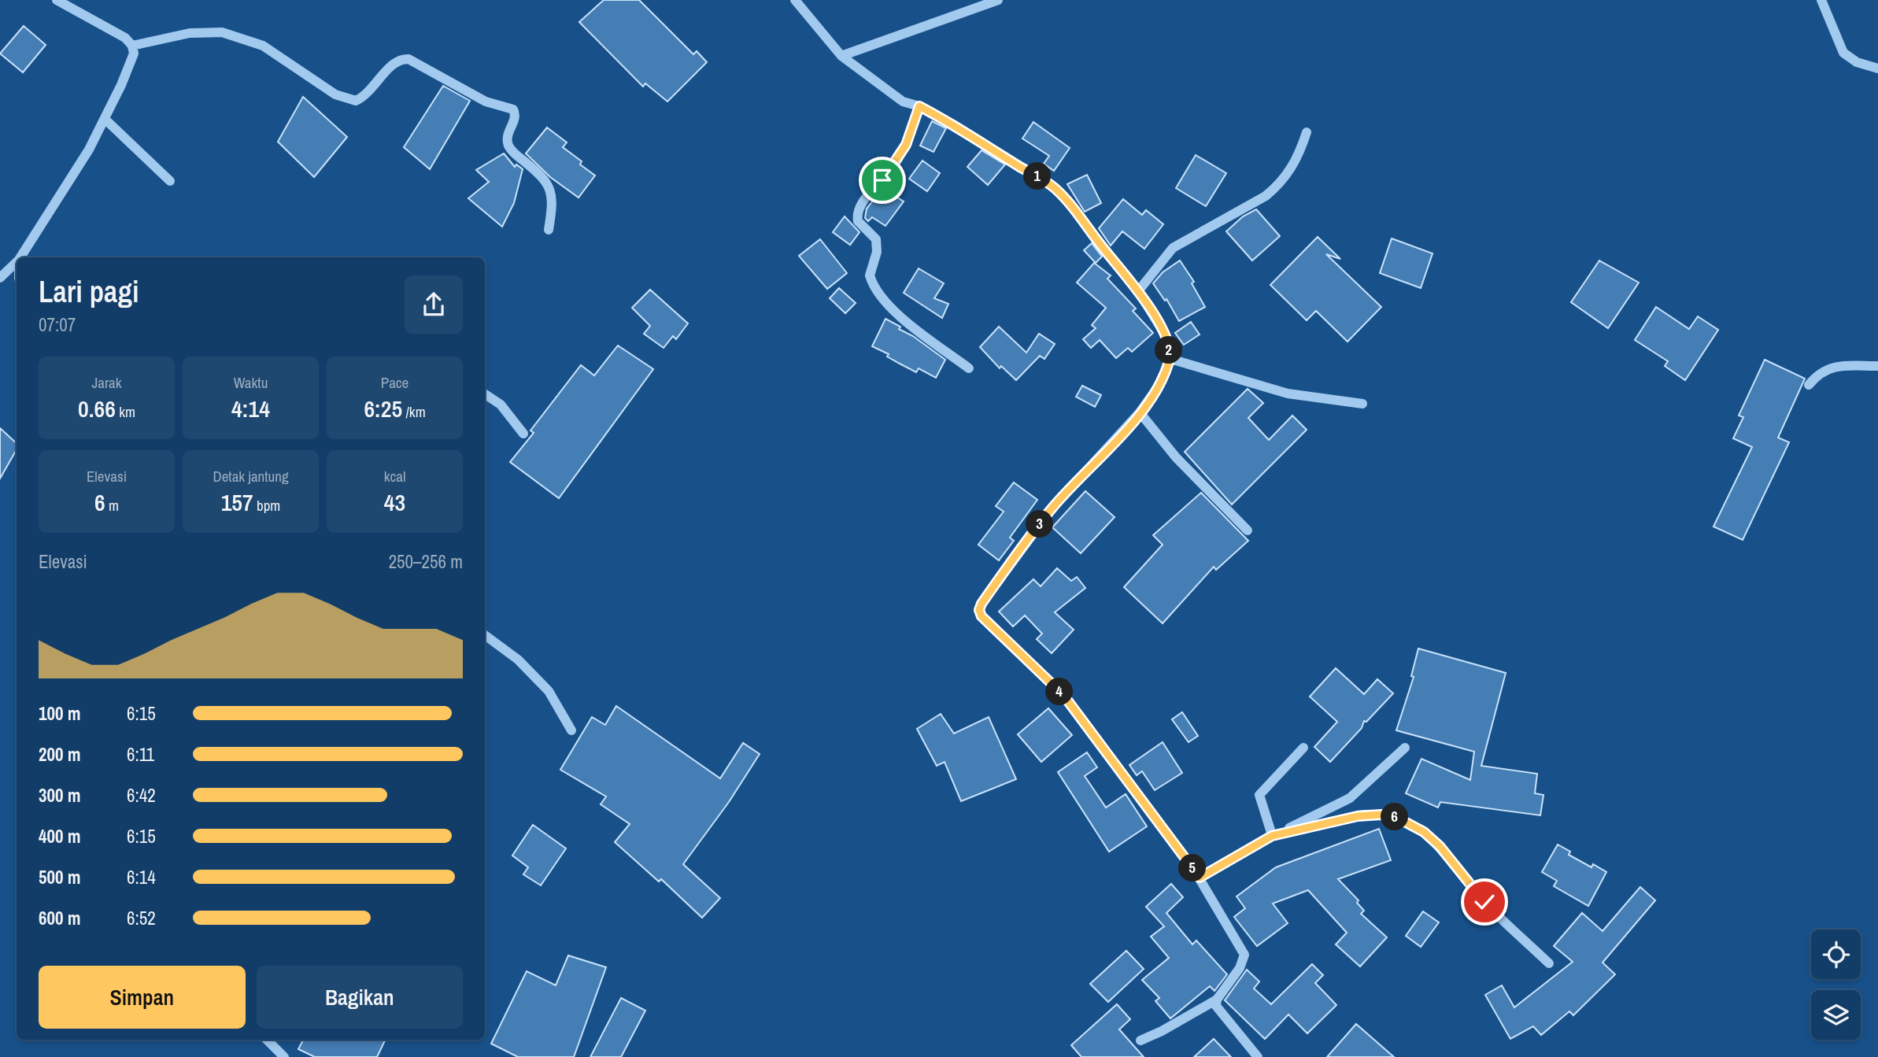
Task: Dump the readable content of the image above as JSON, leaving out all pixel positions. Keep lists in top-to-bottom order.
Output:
{
  "page": {
    "pins": [
      "1",
      "2",
      "3",
      "4",
      "6",
      "5"
    ],
    "heading": ["Lari pagi", "07:07"],
    "stats": [
      ["Jarak", "0.66 km"],
      ["Waktu", "4:14"],
      ["Pace", "6:25 /km"],
      ["Elevasi", "6 m"],
      ["Detak jantung", "157 bpm"],
      ["kcal", "43"]
    ],
    "chart": ["Elevasi", "250–256 m"],
    "list": [
      {
        "name": "100 m",
        "note": "6:15"
      },
      {
        "name": "200 m",
        "note": "6:11"
      },
      {
        "name": "300 m",
        "note": "6:42"
      },
      {
        "name": "400 m",
        "note": "6:15"
      },
      {
        "name": "500 m",
        "note": "6:14"
      },
      {
        "name": "600 m",
        "note": "6:52"
      }
    ],
    "buttons": ["Simpan", "Bagikan"]
  }
}
